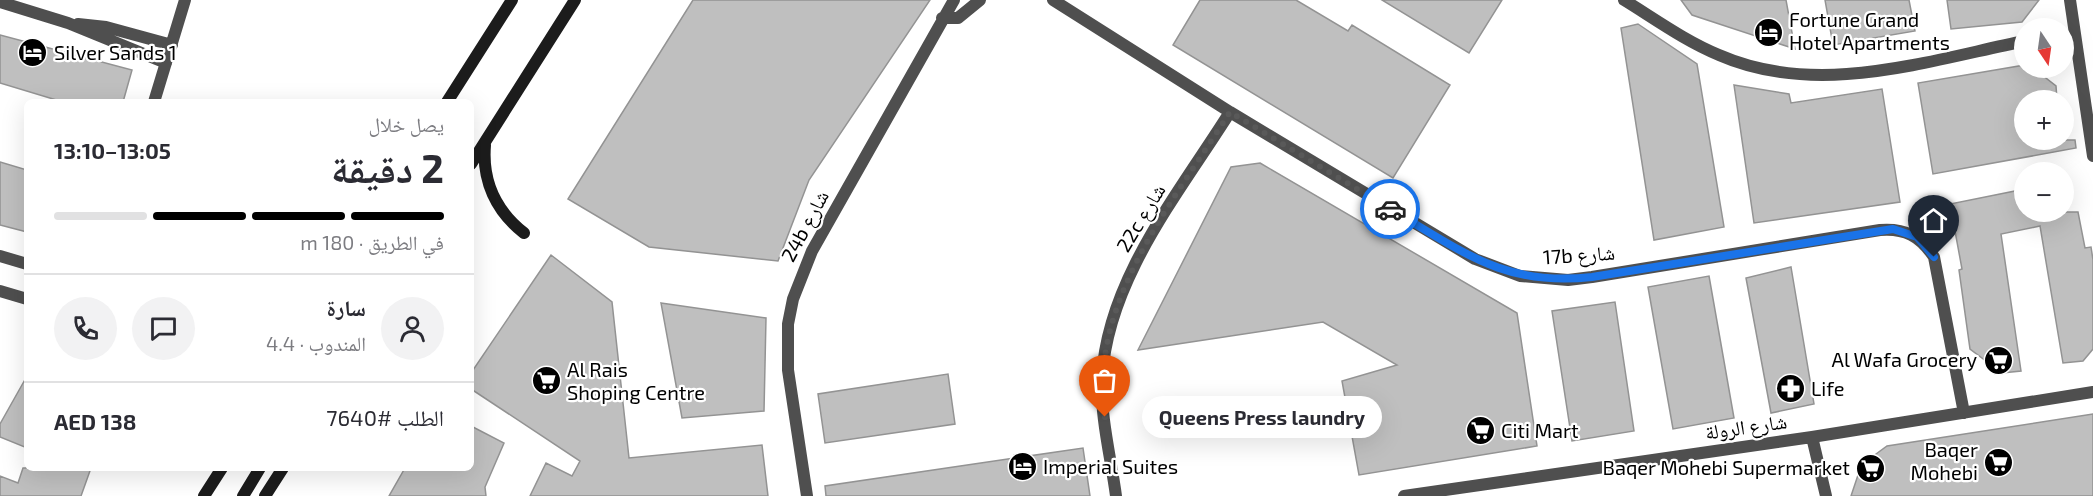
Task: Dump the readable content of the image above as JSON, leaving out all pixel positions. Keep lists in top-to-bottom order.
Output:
{
  "streets": {
    "street": [
      "22c شارع",
      "24b شارع",
      "17b شارع",
      "شارع الرولة"
    ]
  },
  "crossings": [
    ["22c شارع", "17b شارع"],
    ["17b شارع", "شارع الرولة"]
  ],
  "places": {
    "hotel": ["Fortune Grand Hotel Apartments", "Silver Sands 1", "Imperial Suites"],
    "supermarket": [
      "Al Wafa Grocery",
      "Al Rais Shoping Centre",
      "Citi Mart",
      "Baqer Mohebi",
      "Baqer Mohebi Supermarket"
    ],
    "pharmacy": ["Life"],
    "other": ["Queens Press laundry"]
  },
  "north": "bottom",
  "page": {
    "map_buttons": ["+", "−"],
    "heading": ["2 دقيقة", "يصل خلال", "13:05–13:10"],
    "panel": [
      "سارة",
      "المندوب · 4.4",
      "الطلب #7640",
      "AED 138"
    ],
    "bar": "في الطريق · 180 m",
    "bubble": "Queens Press laundry"
  }
}
